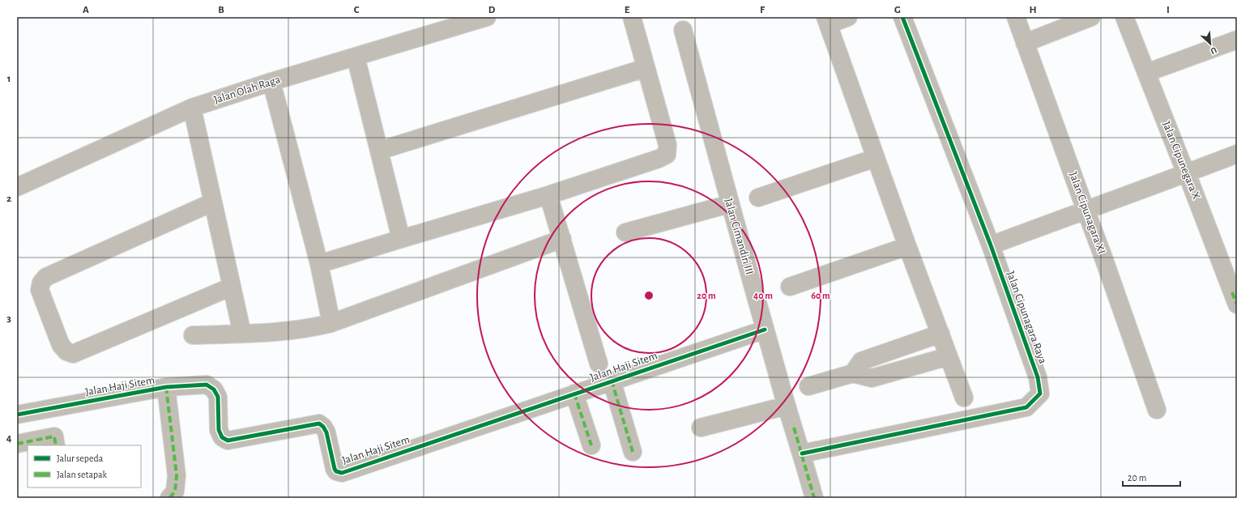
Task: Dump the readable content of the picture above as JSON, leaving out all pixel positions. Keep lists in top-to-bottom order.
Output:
{
  "streets": {
    "street": [
      "Jalan Olah Raga",
      "Jalan Cipunegara X",
      "Jalan Cipunagara XI",
      "Jalan Cimandiri III",
      "Jalan Cipunagara Raya",
      "Jalan Haji Sitem"
    ]
  },
  "crossings": [
    ["Jalan Cimandiri III", "Jalan Cipunagara Raya"],
    ["Jalan Cimandiri III", "Jalan Haji Sitem"]
  ],
  "legend": ["Jalur sepeda", "Jalan setapak"],
  "scale_bar": "20 m",
  "north": "bottom right",
  "grid": {
    "columns": [
      "A",
      "B",
      "C",
      "D",
      "E",
      "F",
      "G",
      "H",
      "I"
    ],
    "rows": [
      "1",
      "2",
      "3",
      "4"
    ]
  },
  "rings": ["20 m", "40 m", "60 m"]
}
